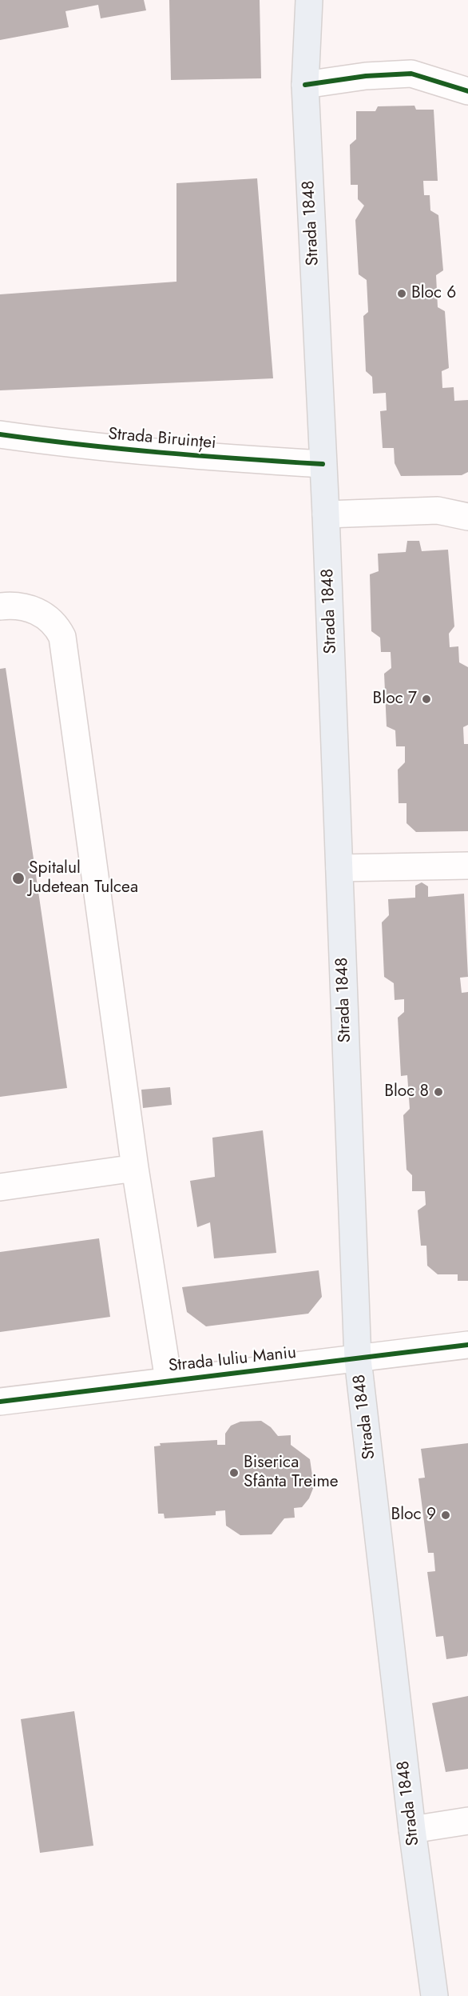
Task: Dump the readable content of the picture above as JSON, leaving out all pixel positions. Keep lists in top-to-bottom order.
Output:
{
  "streets": {
    "main road": ["Strada 1848"],
    "street": ["Strada Biruinței", "Strada Iuliu Maniu"]
  },
  "crossings": [
    ["Strada 1848", "Strada Biruinței"],
    ["Strada 1848", "Strada Iuliu Maniu"]
  ],
  "places": [
    "Bloc 6",
    "Bloc 7",
    "Spitalul Judetean Tulcea",
    "Bloc 8",
    "Biserica Sfânta Treime",
    "Bloc 9"
  ]
}
